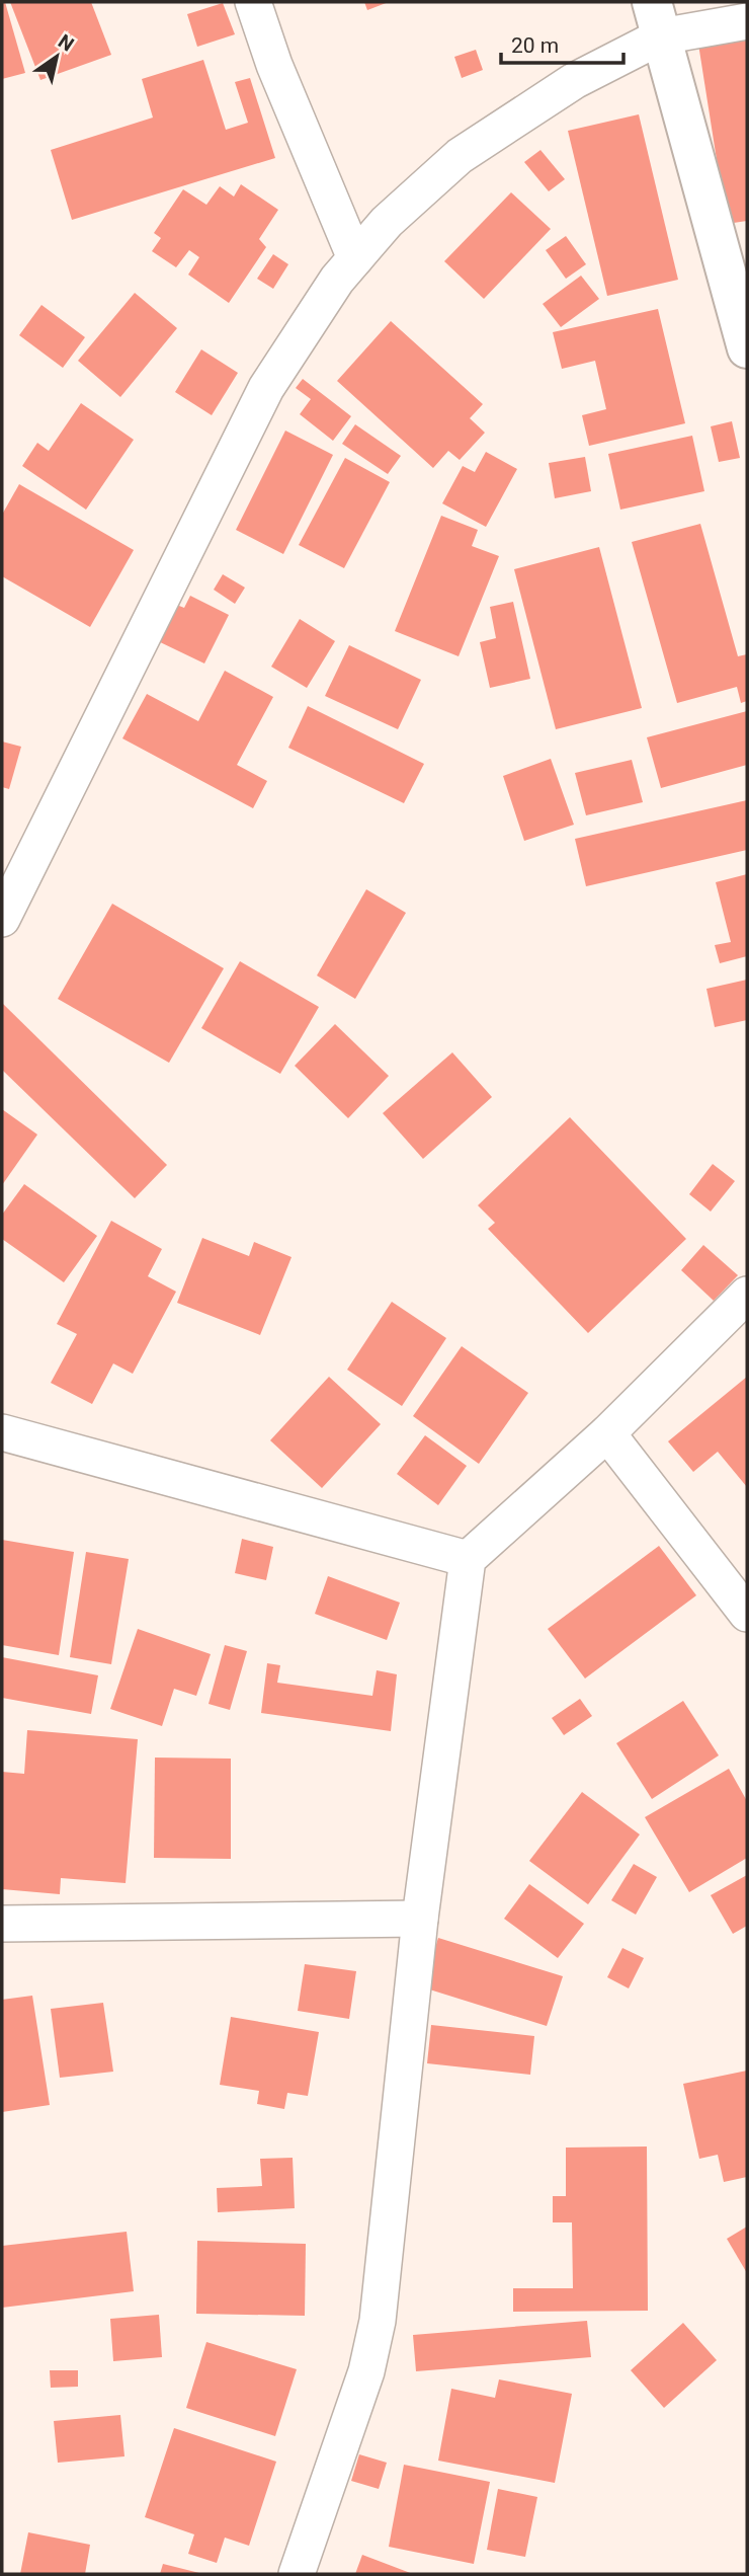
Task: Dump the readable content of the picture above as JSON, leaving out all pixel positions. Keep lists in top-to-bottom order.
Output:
{
  "scale_bar": "20 m",
  "north": "top right"
}
